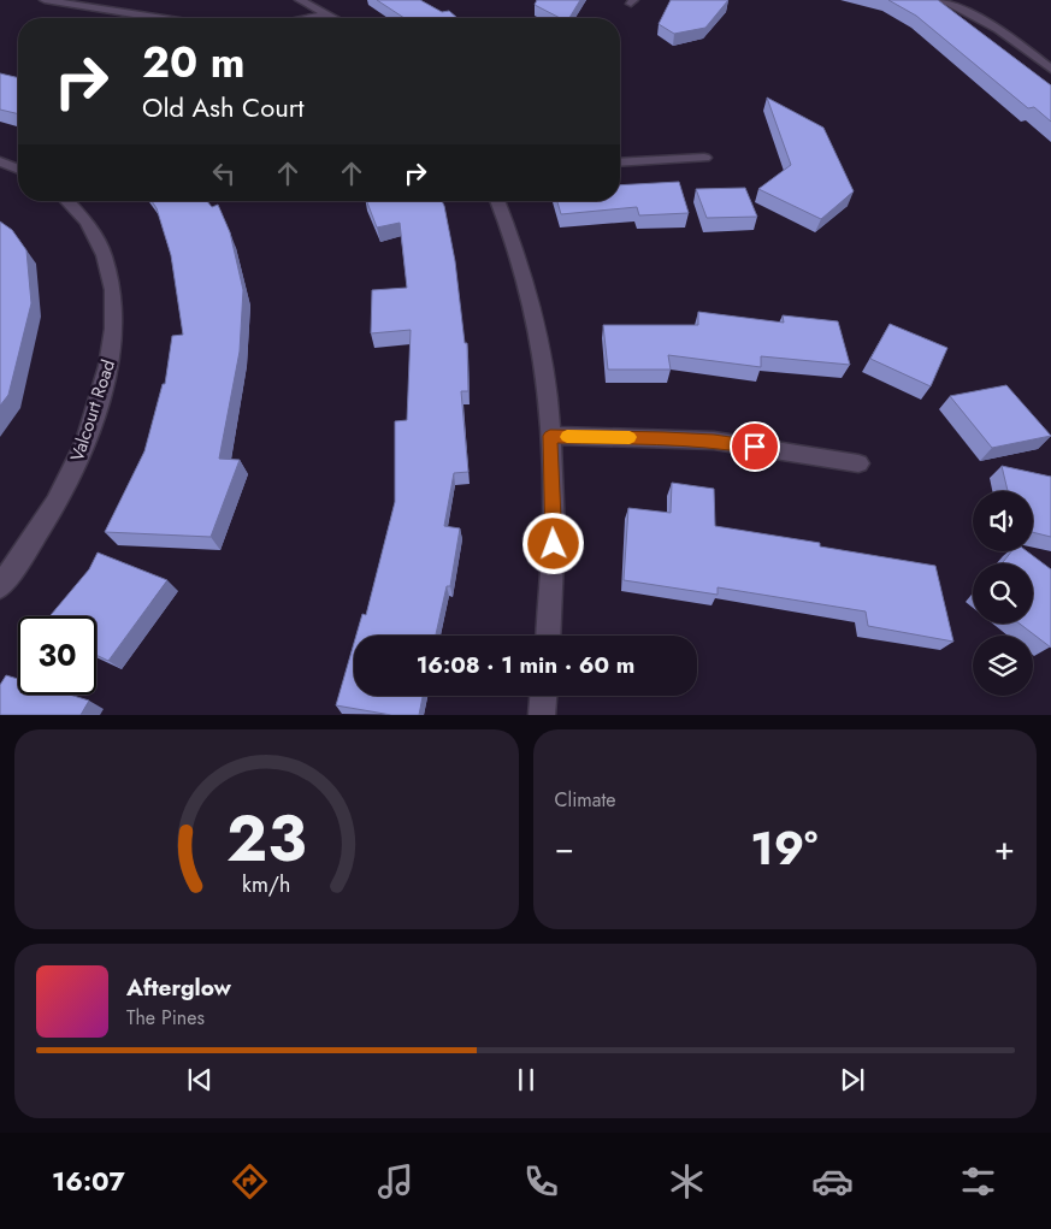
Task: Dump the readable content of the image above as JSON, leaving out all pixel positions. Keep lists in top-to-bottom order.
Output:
{
  "streets": {
    "street": ["Valcourt Road"]
  },
  "page": {
    "turn": ["20 m", "Old Ash Court"],
    "limit": "30",
    "trip": "16:08 · 1 min · 60 m",
    "tile": "Climate",
    "heat": ["−", "19°", "+"],
    "song": ["Afterglow", "The Pines"],
    "tabs": "16:07",
    "gauge": ["23", "km/h"]
  }
}
